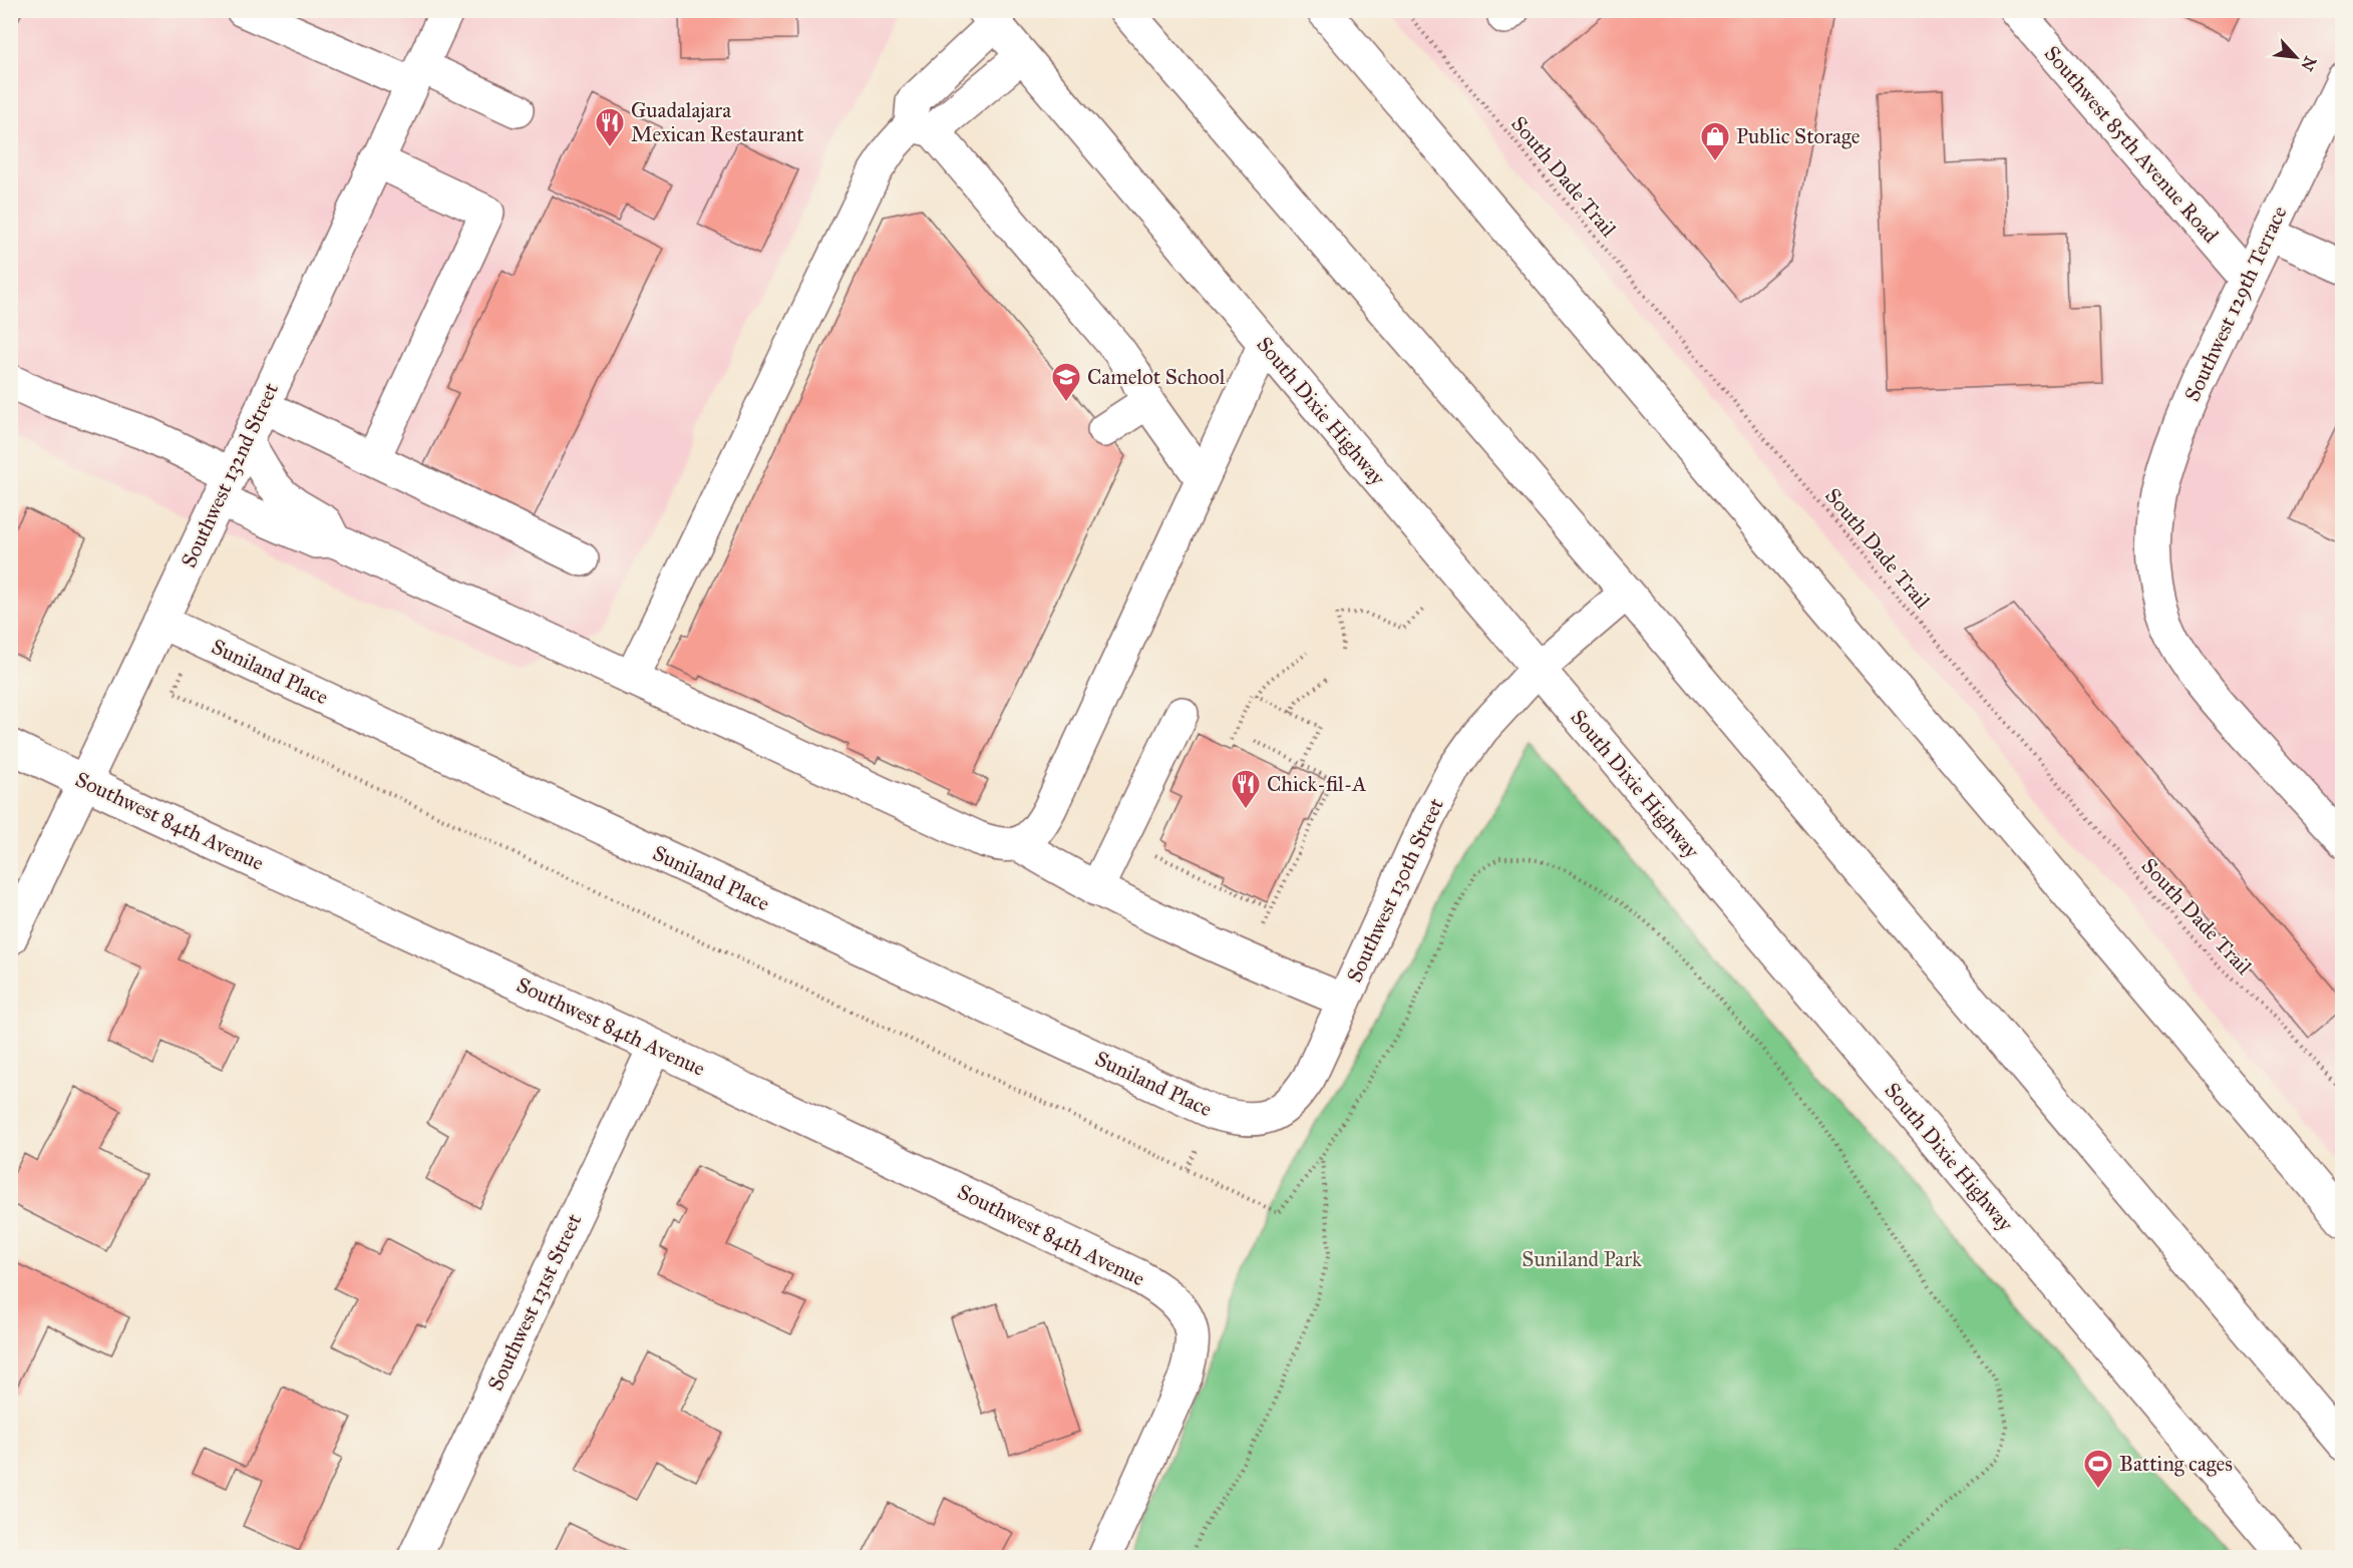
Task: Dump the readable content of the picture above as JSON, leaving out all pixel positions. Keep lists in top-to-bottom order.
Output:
{
  "streets": {
    "main road": [
      "Southwest 85th Avenue Road",
      "Southwest 129th Terrace",
      "South Dixie Highway",
      "Southwest 132nd Street",
      "Suniland Place",
      "Southwest 84th Avenue",
      "Southwest 130th Street",
      "Southwest 131st Street"
    ],
    "path": ["South Dade Trail"]
  },
  "crossings": [
    ["Southwest 85th Avenue Road", "Southwest 129th Terrace"],
    ["South Dixie Highway", "Southwest 130th Street"],
    ["Southwest 132nd Street", "Suniland Place"],
    ["Southwest 132nd Street", "Southwest 84th Avenue"],
    ["Suniland Place", "Southwest 130th Street"],
    ["Southwest 84th Avenue", "Southwest 131st Street"]
  ],
  "parks": ["Suniland Park"],
  "places": {
    "restaurant": ["Guadalajara Mexican Restaurant", "Chick-fil-A"],
    "shop": ["Public Storage"],
    "school or university": ["Camelot School"],
    "sports": ["Batting cages"]
  },
  "north": "bottom right"
}
